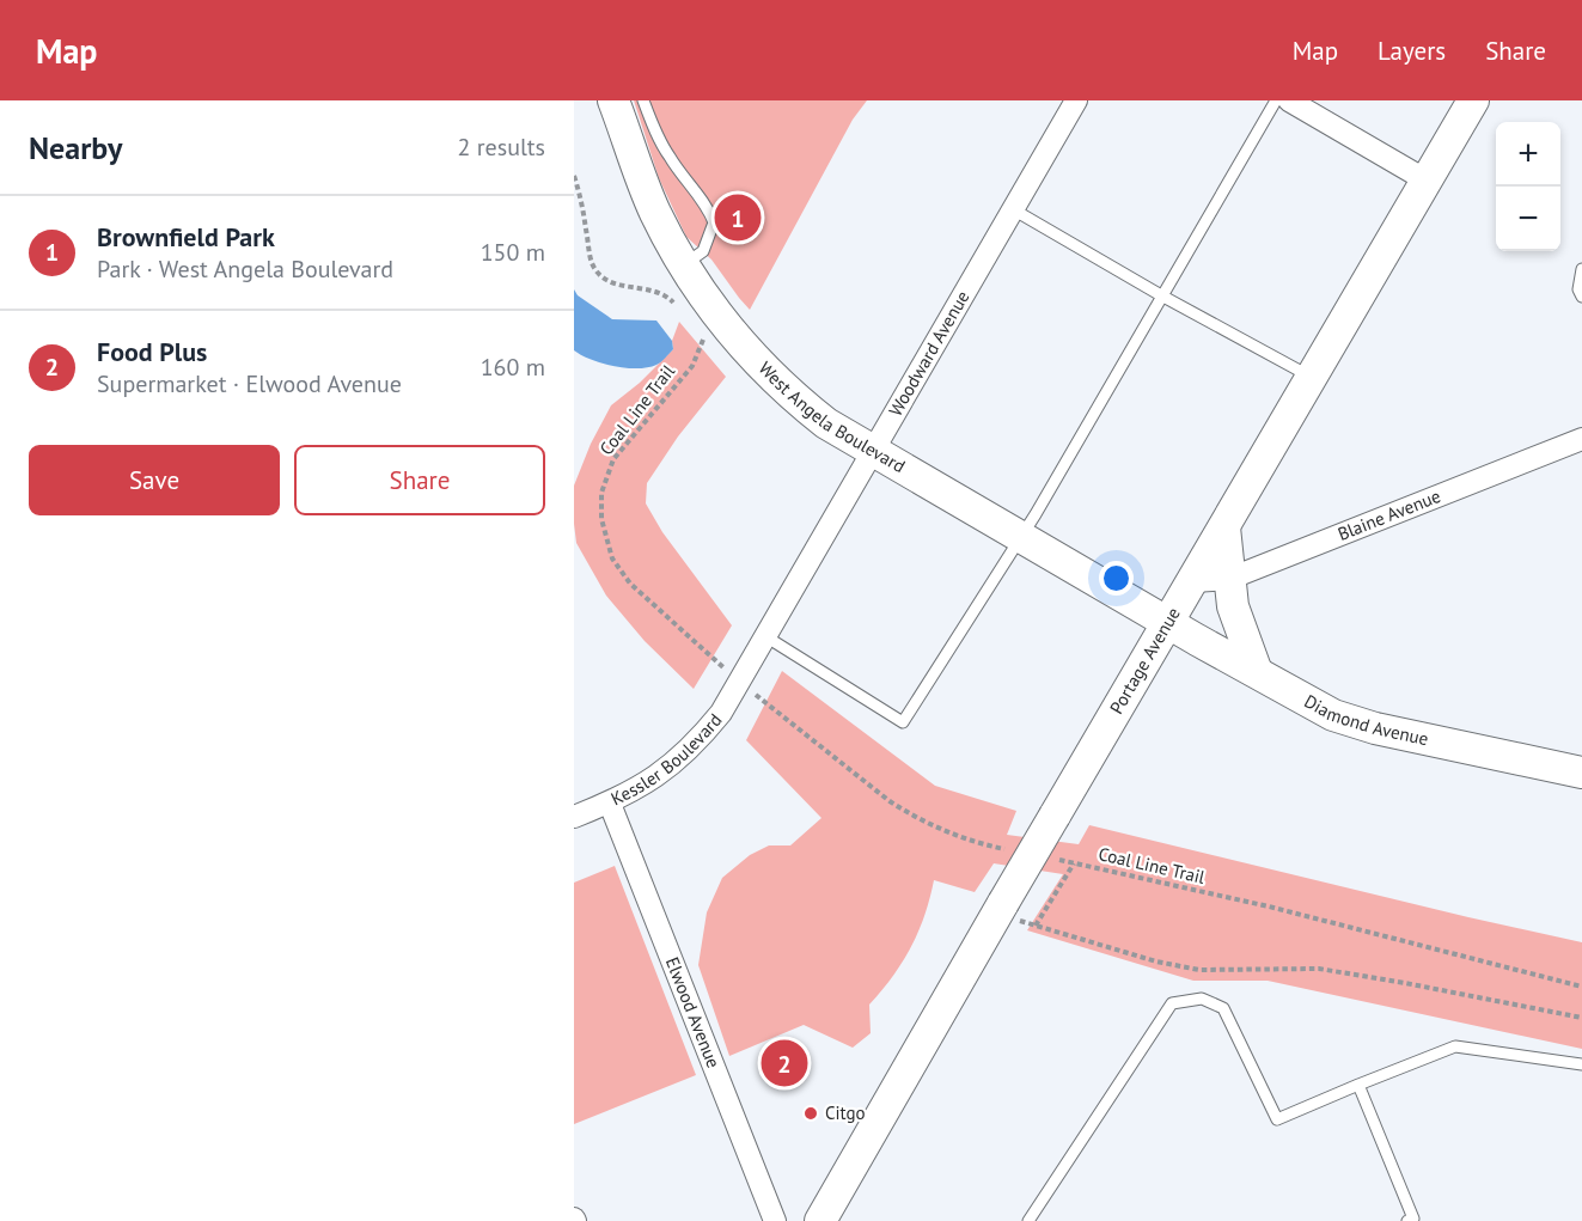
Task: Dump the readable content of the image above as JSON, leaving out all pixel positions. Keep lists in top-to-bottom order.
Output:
{
  "streets": {
    "main road": ["West Angela Boulevard", "Portage Avenue", "Diamond Avenue"],
    "street": [
      "Woodward Avenue",
      "Blaine Avenue",
      "Kessler Boulevard",
      "Elwood Avenue"
    ],
    "path": ["Coal Line Trail"]
  },
  "crossings": [
    ["Woodward Avenue", "Coal Line Trail"],
    ["Woodward Avenue", "West Angela Boulevard"],
    ["Woodward Avenue", "Kessler Boulevard"],
    ["Coal Line Trail", "Kessler Boulevard"],
    ["West Angela Boulevard", "Portage Avenue"],
    ["West Angela Boulevard", "Diamond Avenue"],
    ["Blaine Avenue", "Portage Avenue"],
    ["Portage Avenue", "Diamond Avenue"],
    ["Kessler Boulevard", "Elwood Avenue"]
  ],
  "places": ["Citgo"],
  "page": {
    "header": "Map",
    "nav": ["Map", "Layers", "Share"],
    "heading": ["Nearby", "2 results"],
    "map_buttons": ["+", "−"],
    "pins": ["1", "2"],
    "list": [
      {
        "mark": "1",
        "name": "Brownfield Park",
        "note": "Park · West Angela Boulevard",
        "value": "150 m"
      },
      {
        "mark": "2",
        "name": "Food Plus",
        "note": "Supermarket · Elwood Avenue",
        "value": "160 m"
      }
    ],
    "buttons": ["Save", "Share"]
  }
}
